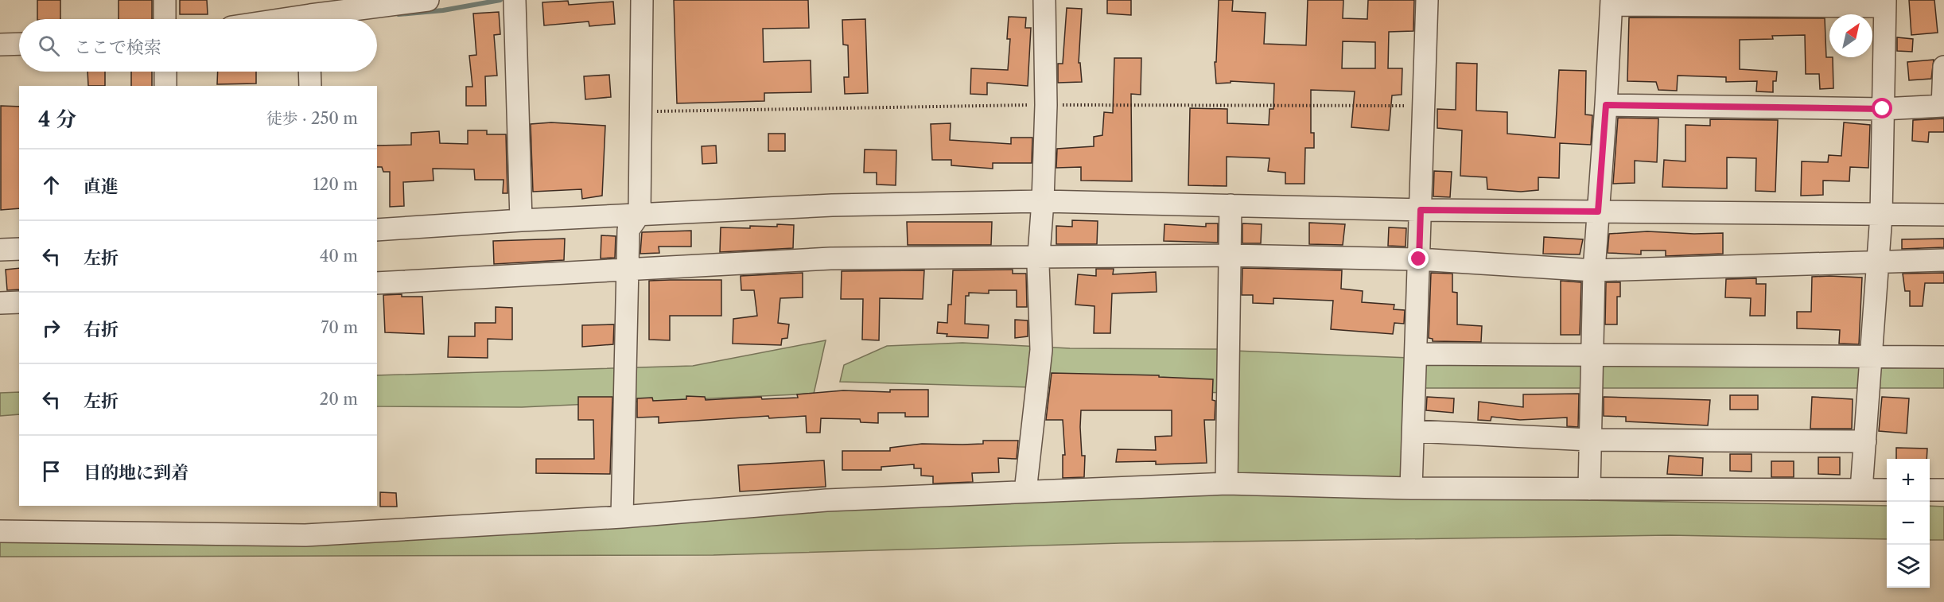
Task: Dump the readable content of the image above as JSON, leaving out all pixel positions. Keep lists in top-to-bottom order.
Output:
{
  "north": "top right",
  "page": {
    "search": "ここで検索",
    "heading": ["4 分", "徒歩 · 250 m"],
    "list": [
      ["直進", "120 m"],
      ["左折", "40 m"],
      ["右折", "70 m"],
      ["左折", "20 m"],
      "目的地に到着"
    ],
    "map_buttons": ["+", "−"]
  }
}
